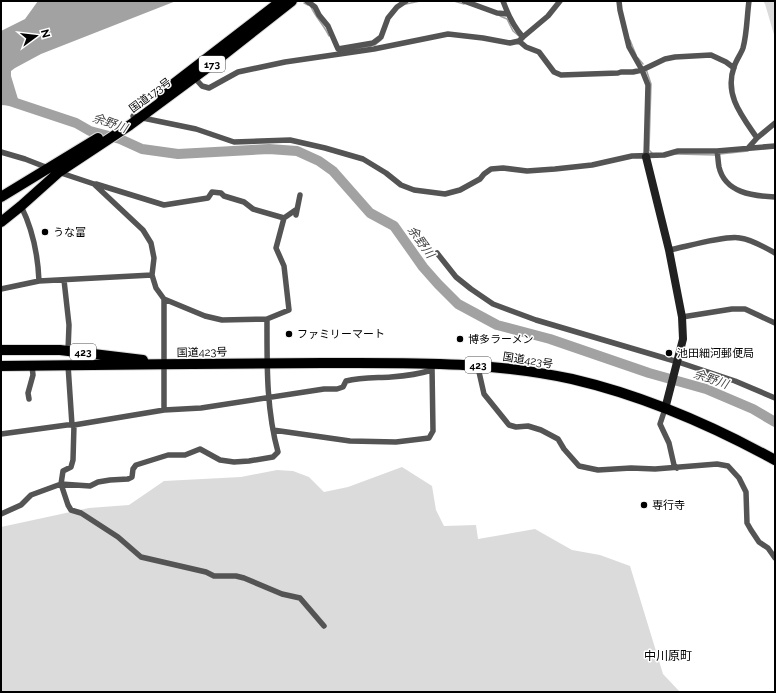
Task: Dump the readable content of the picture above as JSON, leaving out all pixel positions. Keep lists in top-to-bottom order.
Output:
{
  "streets": {
    "highway": [
      "173",
      "国道173号",
      "423",
      "国道423号"
    ]
  },
  "districts": ["中川原町"],
  "water": ["余野川"],
  "places": [
    "うな富",
    "ファミリーマート",
    "博多ラーメン",
    "池田細河郵便局",
    "専行寺"
  ],
  "north": "right"
}
